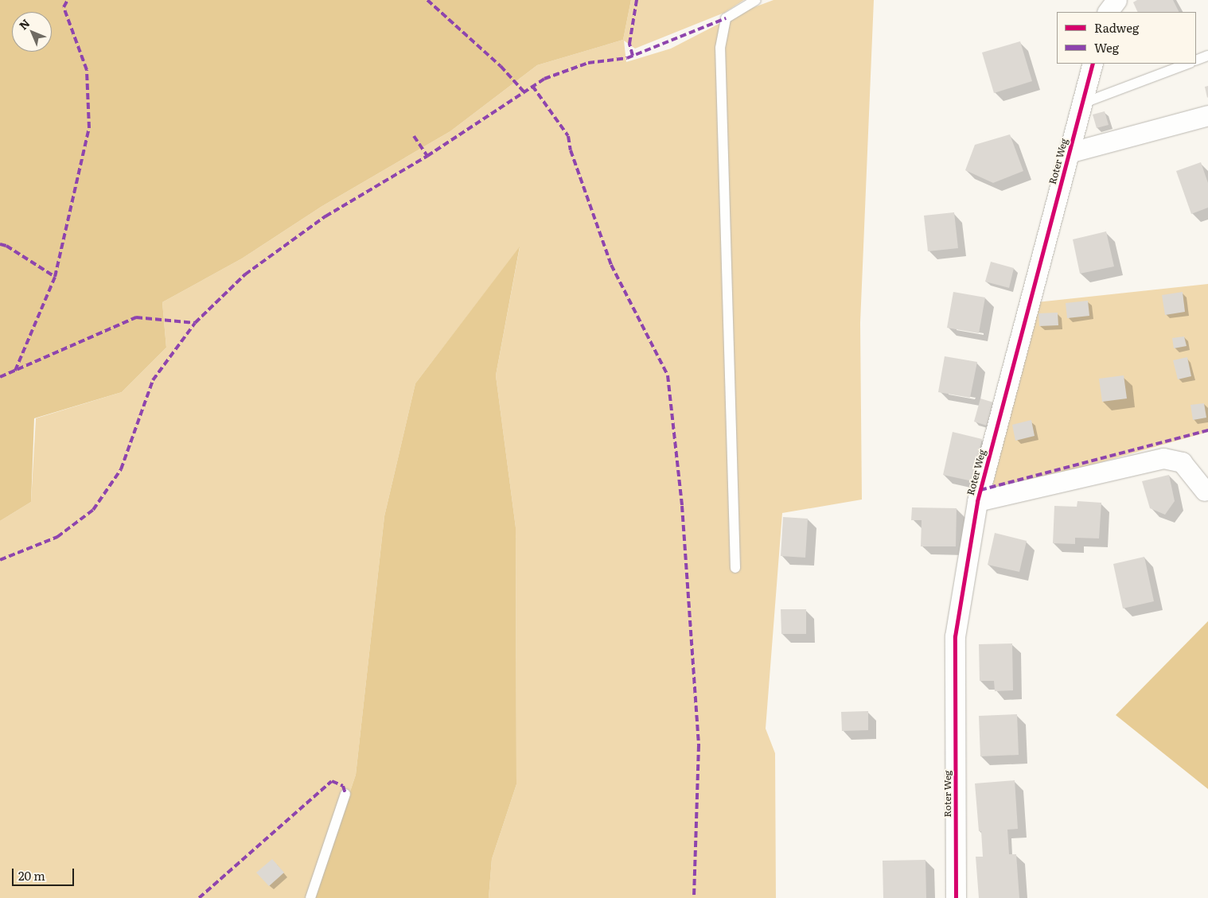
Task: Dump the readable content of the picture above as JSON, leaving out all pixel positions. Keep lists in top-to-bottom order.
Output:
{
  "streets": {
    "street": ["Roter Weg"]
  },
  "legend": ["Radweg", "Weg"],
  "scale_bar": "20 m",
  "north": "top left"
}
